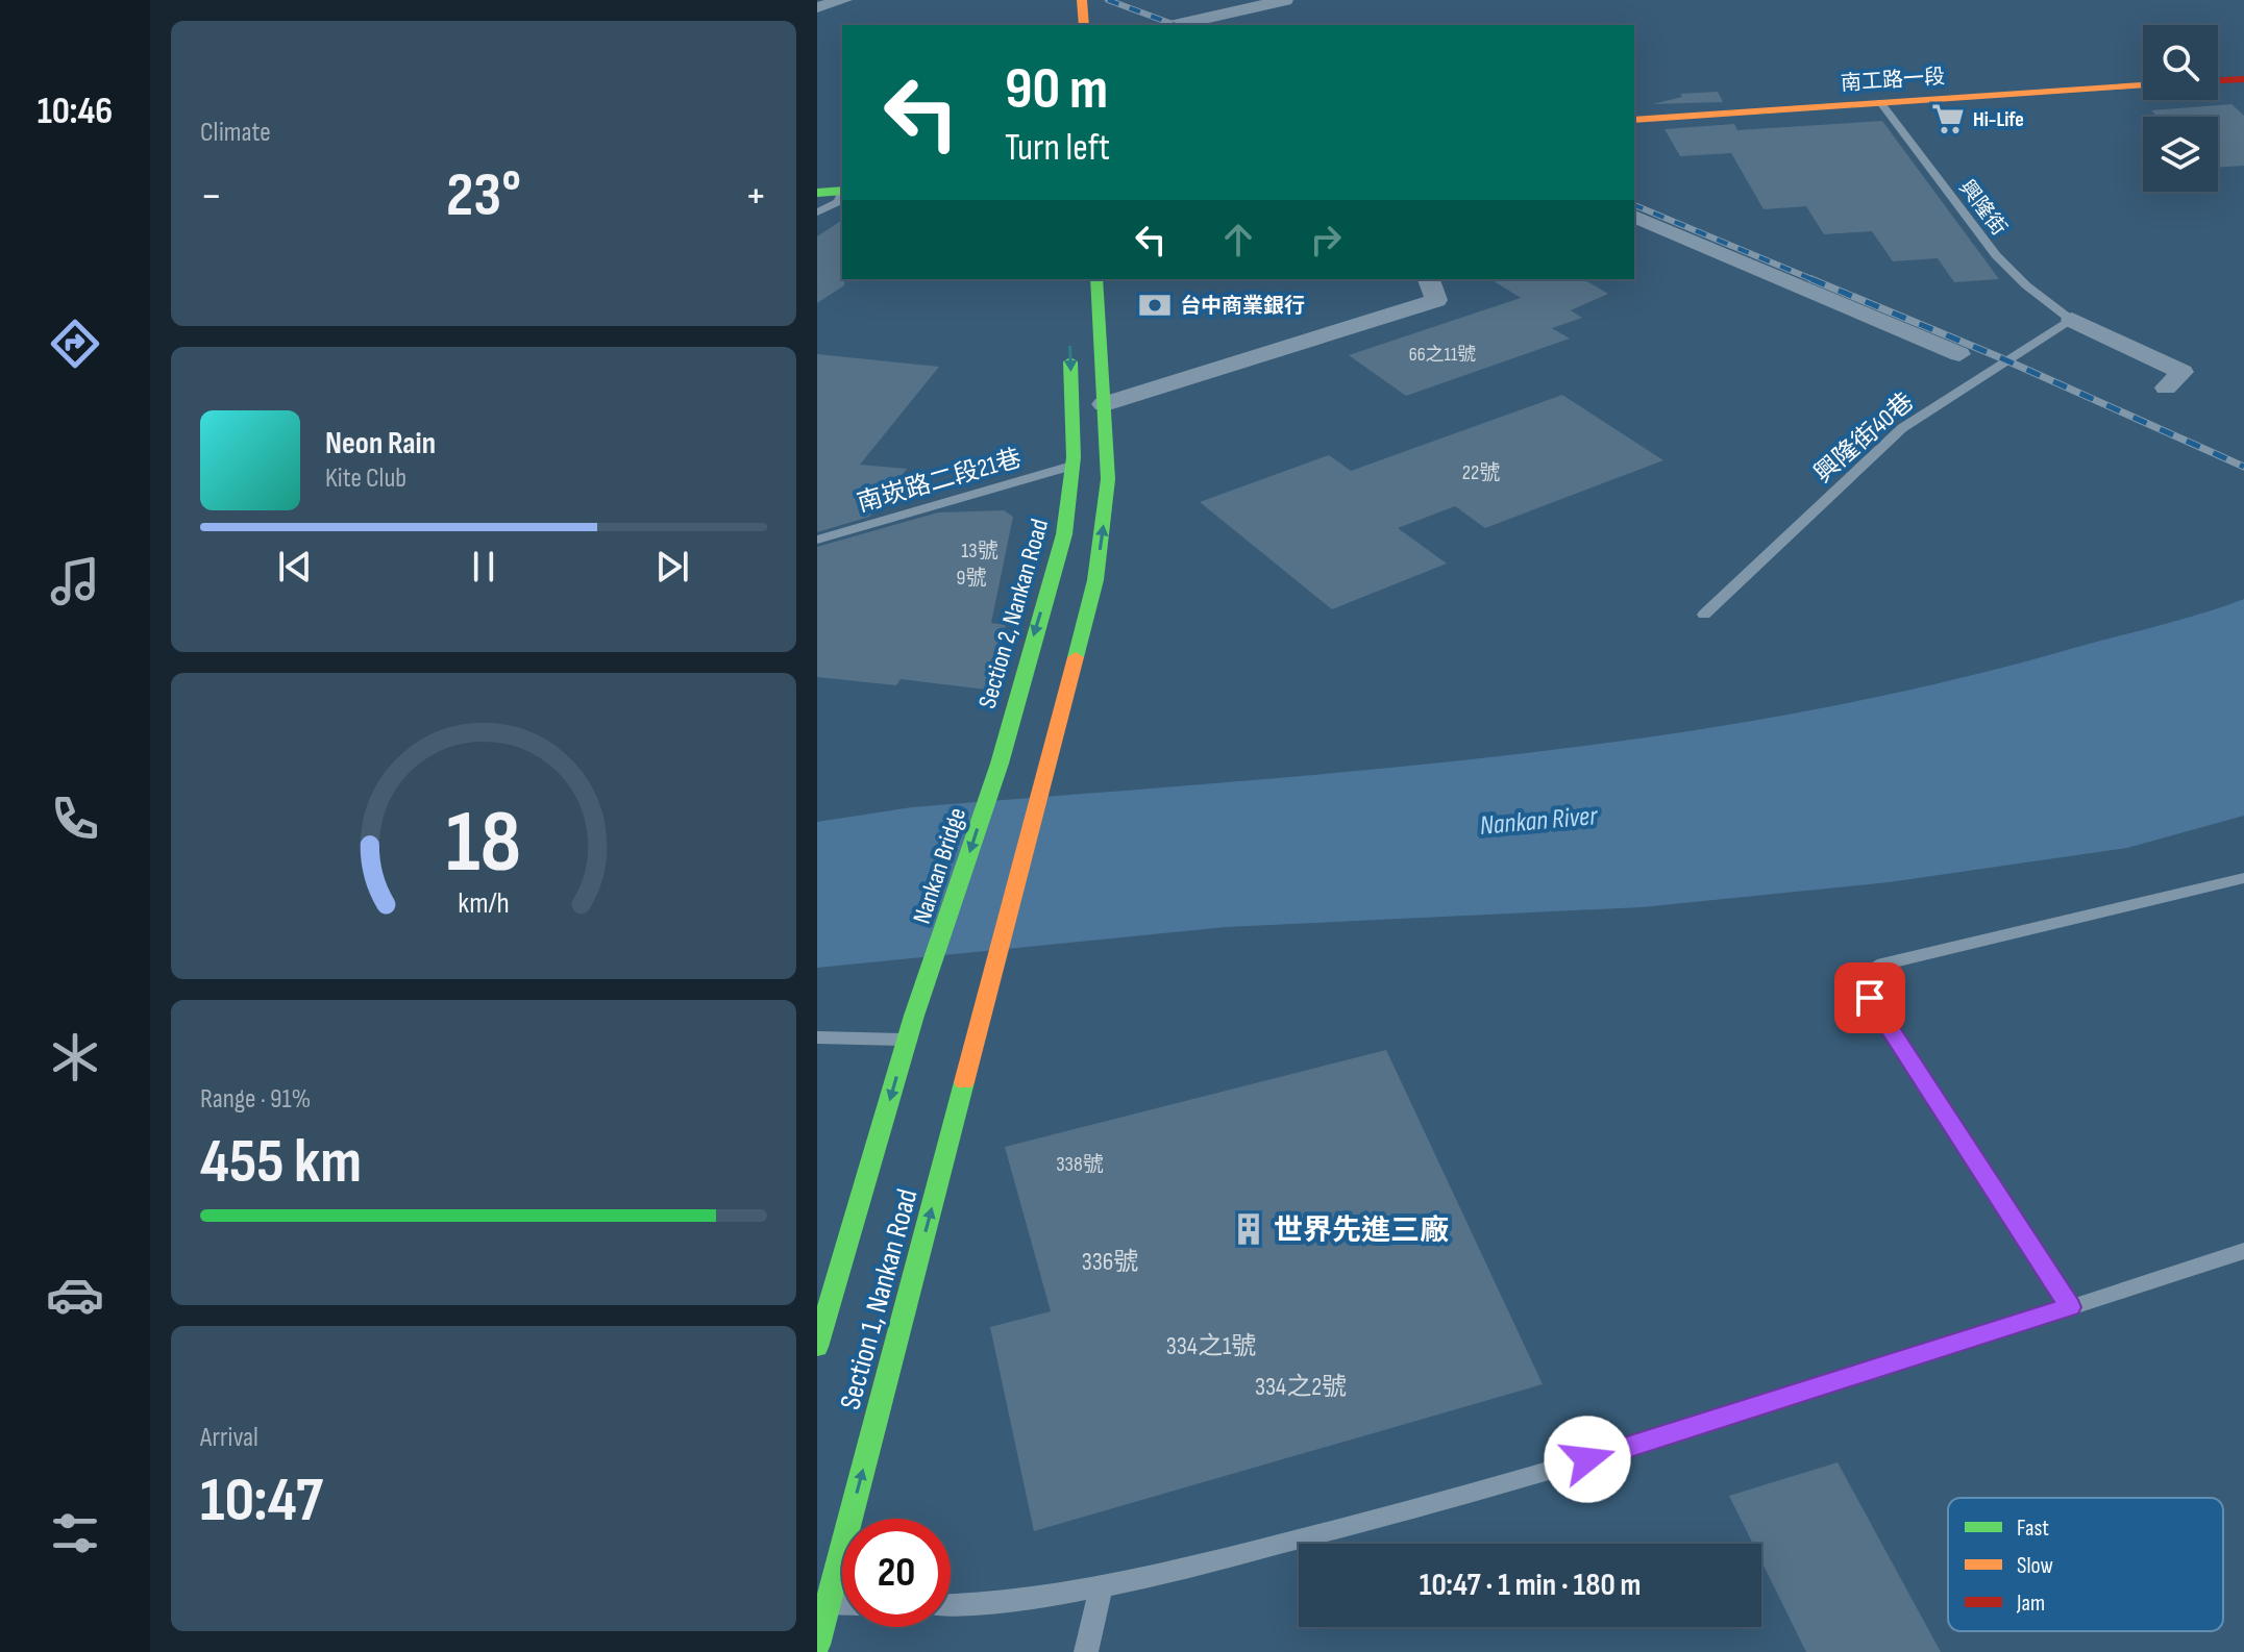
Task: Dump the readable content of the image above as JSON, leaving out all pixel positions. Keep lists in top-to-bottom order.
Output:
{
  "streets": {
    "main road": [
      "南工路一段",
      "Section 2, Nankan Road",
      "Nankan Bridge",
      "Section 1, Nankan Road"
    ],
    "lane": ["興隆街", "興隆街40巷", "南崁路二段21巷"]
  },
  "crossings": [
    ["南工路一段", "興隆街"],
    ["興隆街", "興隆街40巷"],
    ["南崁路二段21巷", "Section 2, Nankan Road"],
    ["Section 2, Nankan Road", "Nankan Bridge"],
    ["Nankan Bridge", "Section 1, Nankan Road"]
  ],
  "one_way": ["Section 2, Nankan Road", "Nankan Bridge"],
  "water": ["Nankan River"],
  "places": {
    "supermarket": ["Hi-Life"],
    "bank": ["台中商業銀行"],
    "building": ["世界先進三廠"]
  },
  "house_numbers": [
    "66之11號",
    "22號",
    "13號",
    "9號",
    "338號",
    "336號",
    "334之1號",
    "334之2號"
  ],
  "legend": ["Fast", "Slow", "Jam"],
  "page": {
    "tabs": "10:46",
    "tile": [
      "Climate",
      ["Range · 91%", "455 km"],
      ["Arrival", "10:47"]
    ],
    "turn": ["90 m", "Turn left"],
    "heat": ["−", "23°", "+"],
    "song": ["Neon Rain", "Kite Club"],
    "limit": "20",
    "trip": "10:47 · 1 min · 180 m",
    "gauge": ["18", "km/h"]
  }
}
